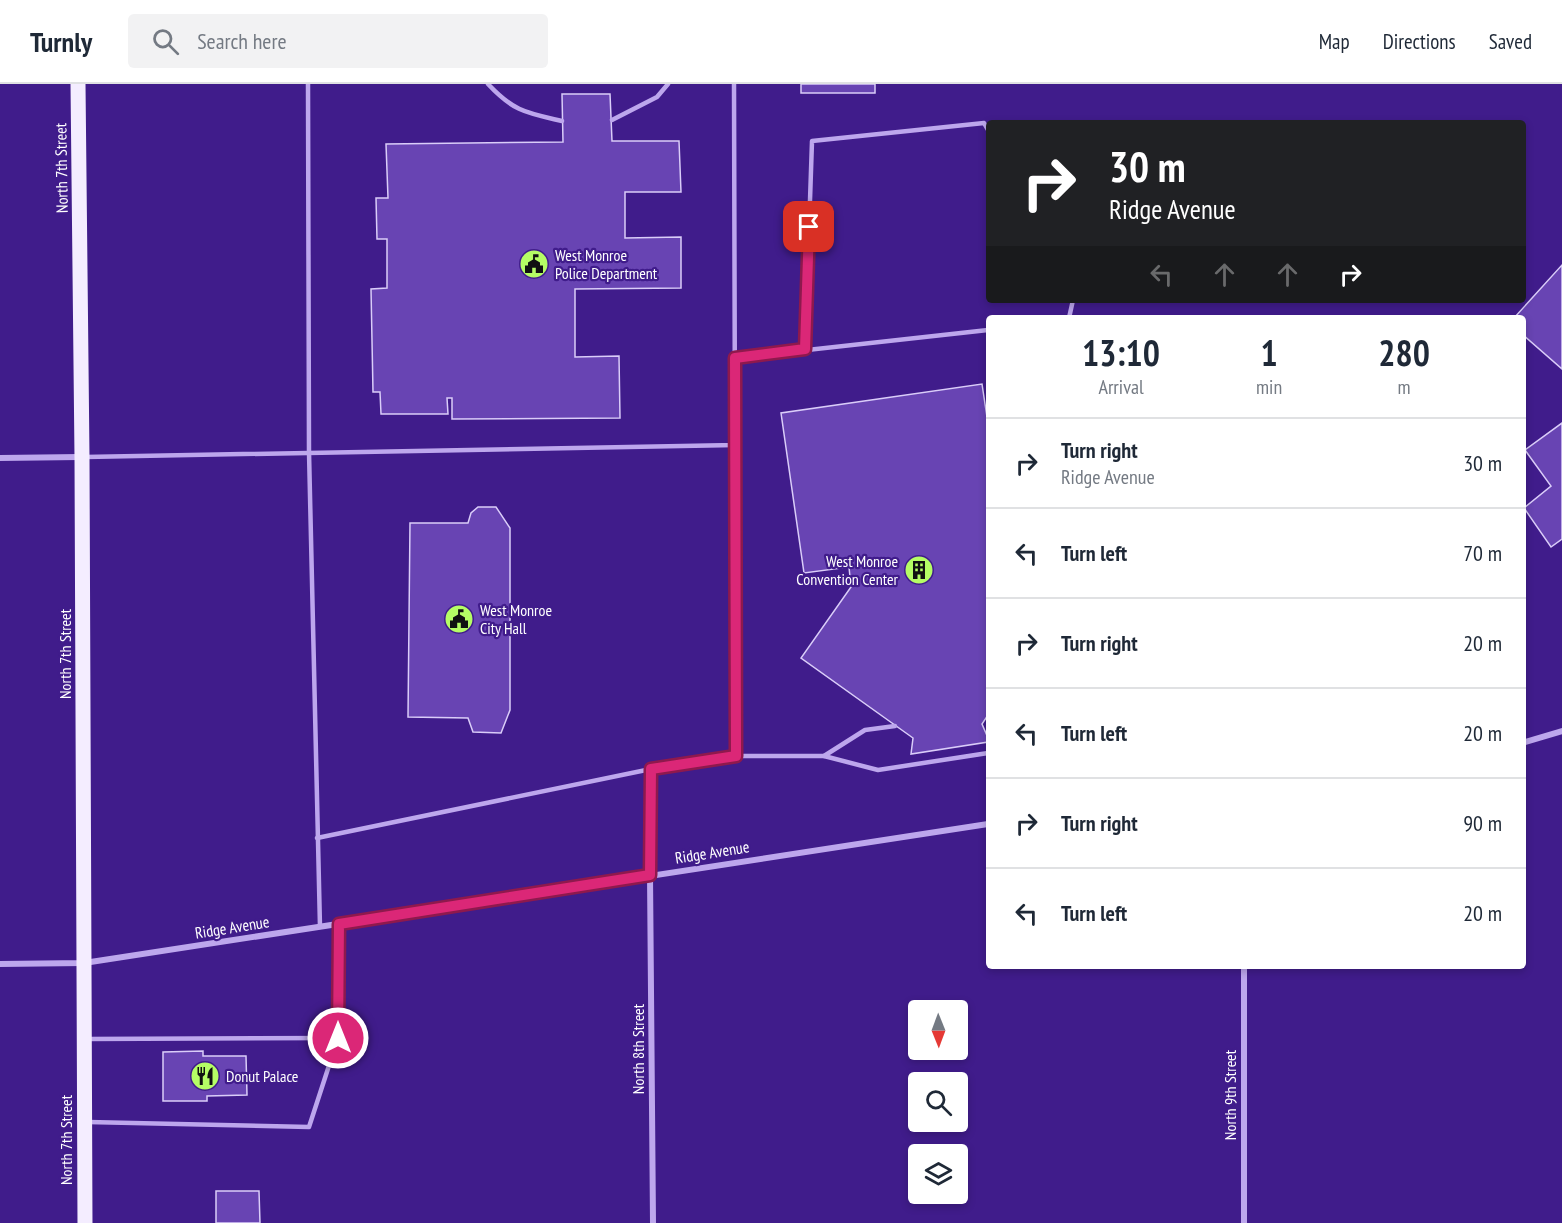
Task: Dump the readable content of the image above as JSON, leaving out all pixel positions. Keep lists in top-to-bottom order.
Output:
{
  "streets": {
    "main road": ["North 7th Street"],
    "street": ["Ridge Avenue", "North 8th Street", "North 9th Street"]
  },
  "crossings": [
    ["North 7th Street", "Ridge Avenue"],
    ["Ridge Avenue", "North 8th Street"]
  ],
  "places": {
    "public building": ["West Monroe Police Department", "West Monroe City Hall"],
    "building": ["West Monroe Convention Center"],
    "restaurant": ["Donut Palace"]
  },
  "north": "bottom",
  "page": {
    "header": "Turnly",
    "search": "Search here",
    "nav": ["Map", "Directions", "Saved"],
    "turn": ["30 m", "Ridge Avenue"],
    "eta": [
      "13:10",
      "Arrival",
      "1",
      "min",
      "280",
      "m"
    ],
    "list": [
      {
        "name": "Turn right",
        "note": "Ridge Avenue",
        "value": "30 m"
      },
      {
        "name": "Turn left",
        "value": "70 m"
      },
      {
        "name": "Turn right",
        "value": "20 m"
      },
      {
        "name": "Turn left",
        "value": "20 m"
      },
      {
        "name": "Turn right",
        "value": "90 m"
      },
      {
        "name": "Turn left",
        "value": "20 m"
      }
    ]
  }
}
